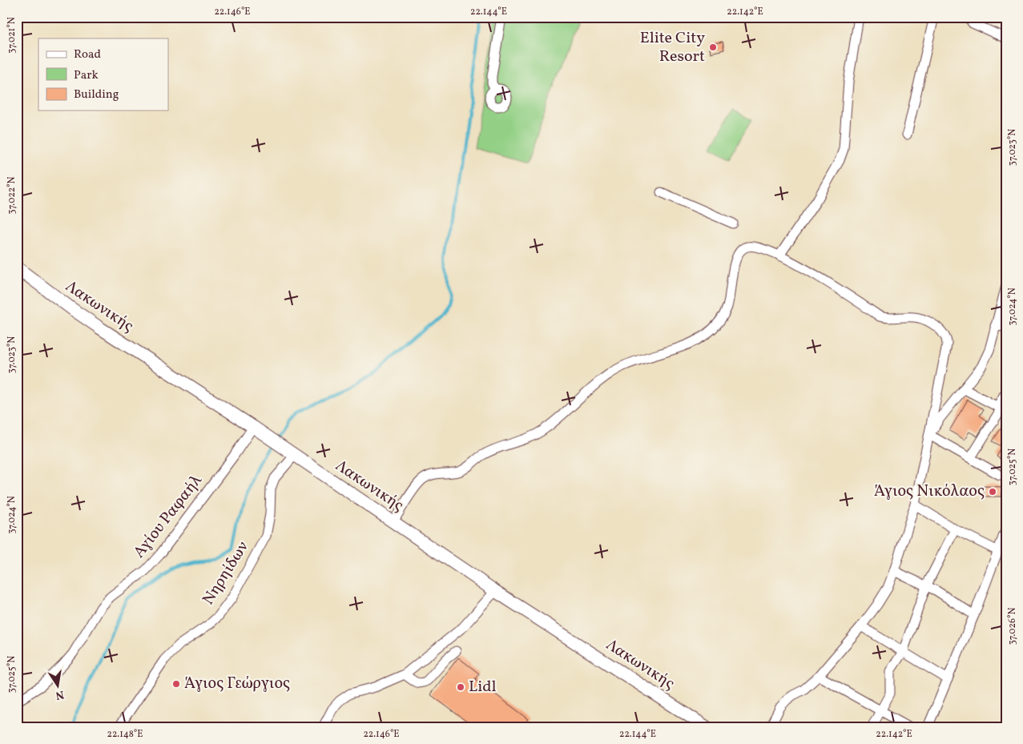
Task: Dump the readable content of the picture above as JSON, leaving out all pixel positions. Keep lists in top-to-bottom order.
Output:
{
  "streets": {
    "main road": ["Λακωνικής"],
    "street": ["Αγίου Ραφαήλ", "Νηρηίδων"]
  },
  "crossings": [
    ["Λακωνικής", "Αγίου Ραφαήλ"],
    ["Λακωνικής", "Νηρηίδων"]
  ],
  "places": [
    "Elite City Resort",
    "Άγιος Νικόλαος",
    "Άγιος Γεώργιος",
    "Lidl"
  ],
  "legend": ["Road", "Park", "Building"],
  "north": "bottom",
  "coordinates": [
    "22.146°E",
    "22.144°E",
    "22.142°E",
    "37.021°N",
    "37.023°N",
    "37.022°N",
    "37.024°N",
    "37.025°N",
    "37.026°N",
    "22.148°E"
  ]
}
